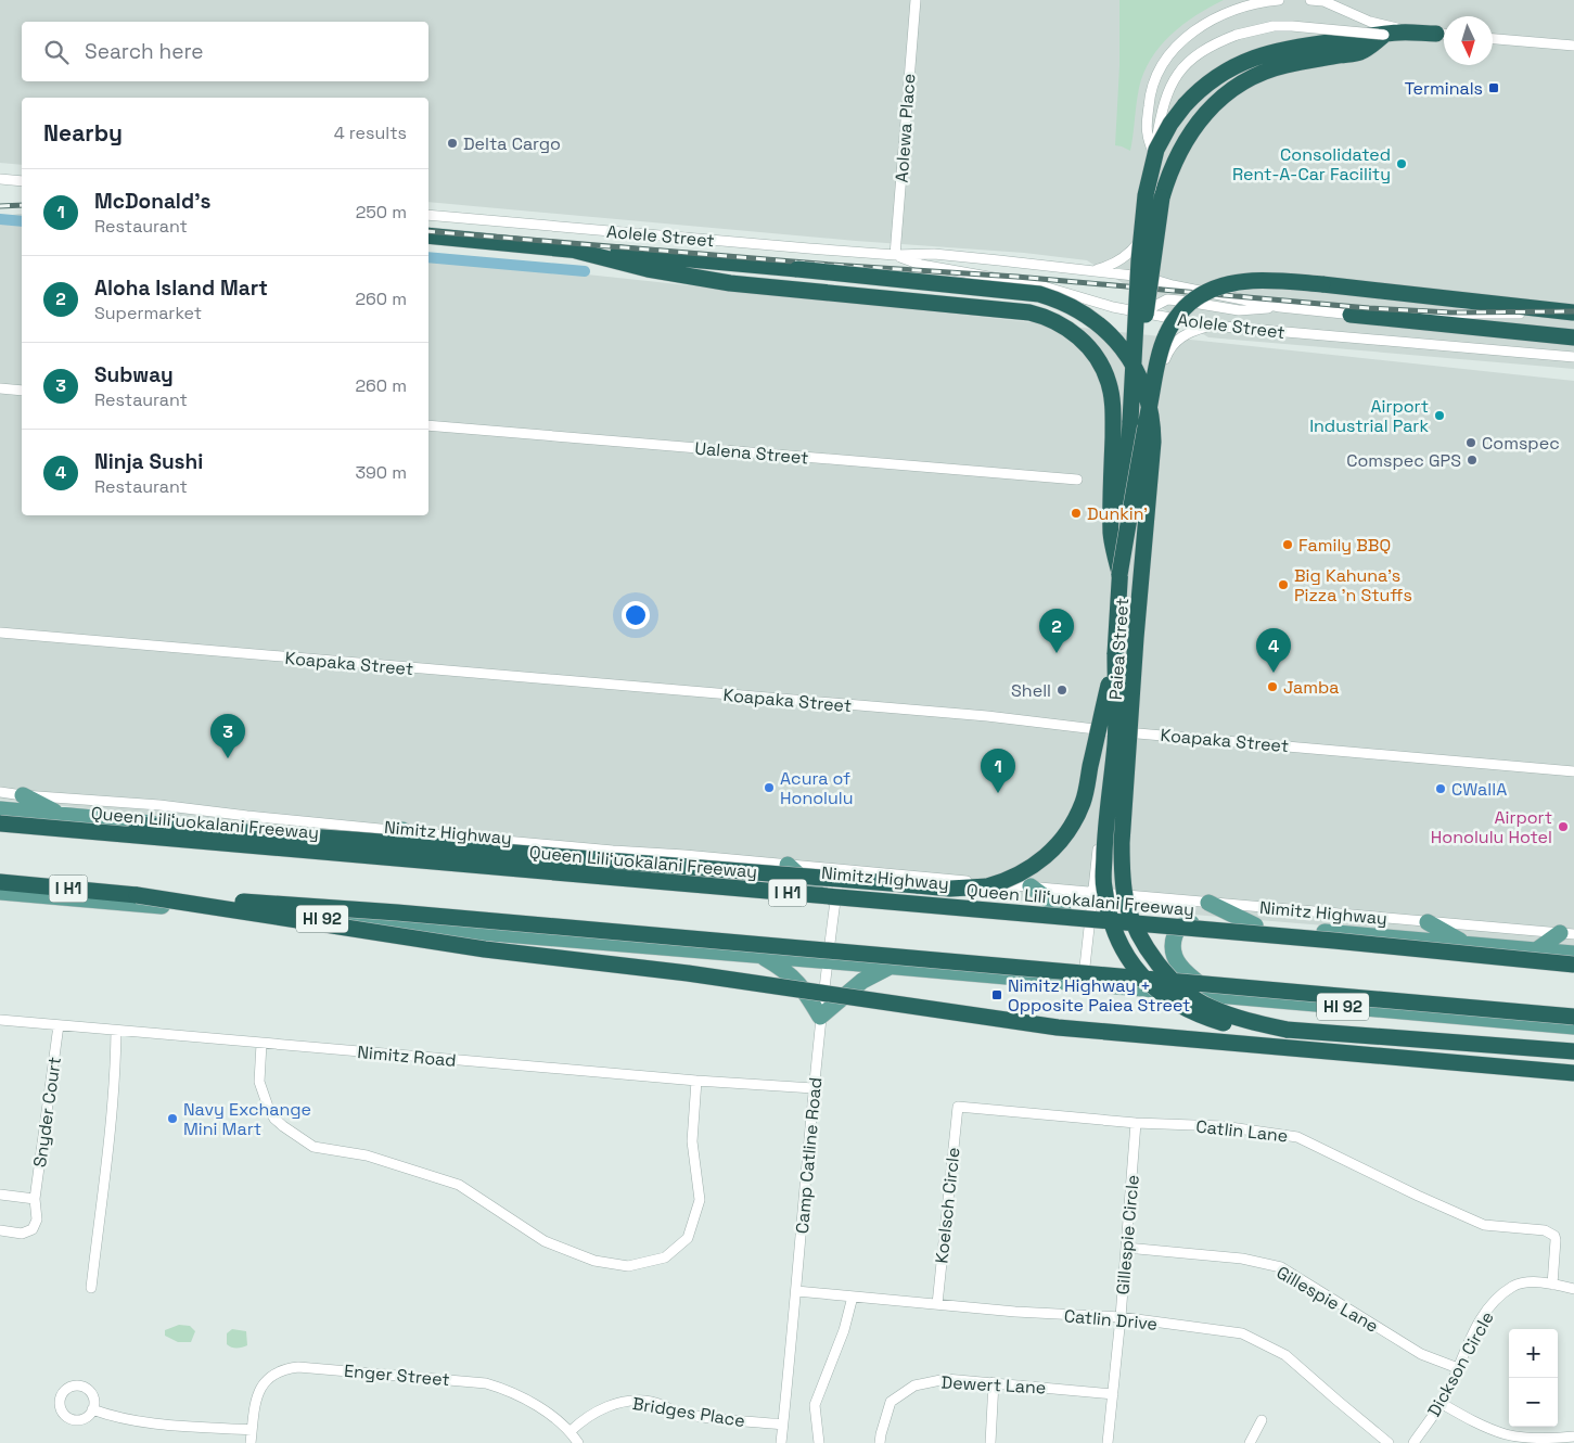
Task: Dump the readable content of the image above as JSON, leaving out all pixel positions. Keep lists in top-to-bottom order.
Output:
{
  "streets": {
    "highway": ["Queen Liliʻuokalani Freeway", "I H1"],
    "main road": ["Nimitz Highway", "HI 92"],
    "street": [
      "Aolewa Place",
      "Aolele Street",
      "Ualena Street",
      "Paiea Street",
      "Koapaka Street",
      "Nimitz Road",
      "Snyder Court",
      "Catlin Lane",
      "Camp Catline Road",
      "Koelsch Circle",
      "Gillespie Circle",
      "Gillespie Lane",
      "Catlin Drive",
      "Dickson Circle",
      "Enger Street",
      "Dewert Lane",
      "Bridges Place"
    ]
  },
  "crossings": [
    ["Aolewa Place", "Aolele Street"],
    ["Aolele Street", "Paiea Street"],
    ["Paiea Street", "Koapaka Street"],
    ["Paiea Street", "Nimitz Highway"],
    ["Paiea Street", "HI 92"],
    ["Nimitz Highway", "Camp Catline Road"],
    ["HI 92", "Camp Catline Road"],
    ["Nimitz Road", "Snyder Court"],
    ["Nimitz Road", "Camp Catline Road"],
    ["Catlin Lane", "Koelsch Circle"],
    ["Catlin Lane", "Gillespie Circle"],
    ["Catlin Lane", "Dickson Circle"],
    ["Camp Catline Road", "Catlin Drive"],
    ["Camp Catline Road", "Bridges Place"],
    ["Koelsch Circle", "Catlin Drive"],
    ["Gillespie Circle", "Gillespie Lane"],
    ["Gillespie Circle", "Catlin Drive"],
    ["Gillespie Circle", "Dewert Lane"],
    ["Gillespie Lane", "Dickson Circle"],
    ["Enger Street", "Bridges Place"]
  ],
  "places": {
    "transit": ["Terminals", "Nimitz Highway + Opposite Paiea Street"],
    "other": [
      "Delta Cargo",
      "Consolidated Rent-A-Car Facility",
      "Airport Industrial Park",
      "Comspec",
      "Comspec GPS",
      "Dunkin'",
      "Family BBQ",
      "Big Kahuna's Pizza 'n Stuffs",
      "Jamba",
      "Shell",
      "Acura of Honolulu",
      "CWallA",
      "Airport Honolulu Hotel",
      "Navy Exchange Mini Mart"
    ]
  },
  "north": "bottom",
  "page": {
    "search": "Search here",
    "heading": ["Nearby", "4 results"],
    "list": [
      {
        "mark": "1",
        "name": "McDonald's",
        "note": "Restaurant",
        "value": "250 m"
      },
      {
        "mark": "2",
        "name": "Aloha Island Mart",
        "note": "Supermarket",
        "value": "260 m"
      },
      {
        "mark": "3",
        "name": "Subway",
        "note": "Restaurant",
        "value": "260 m"
      },
      {
        "mark": "4",
        "name": "Ninja Sushi",
        "note": "Restaurant",
        "value": "390 m"
      }
    ],
    "pins": [
      "2",
      "4",
      "3",
      "1"
    ],
    "map_buttons": ["+", "−"]
  }
}
